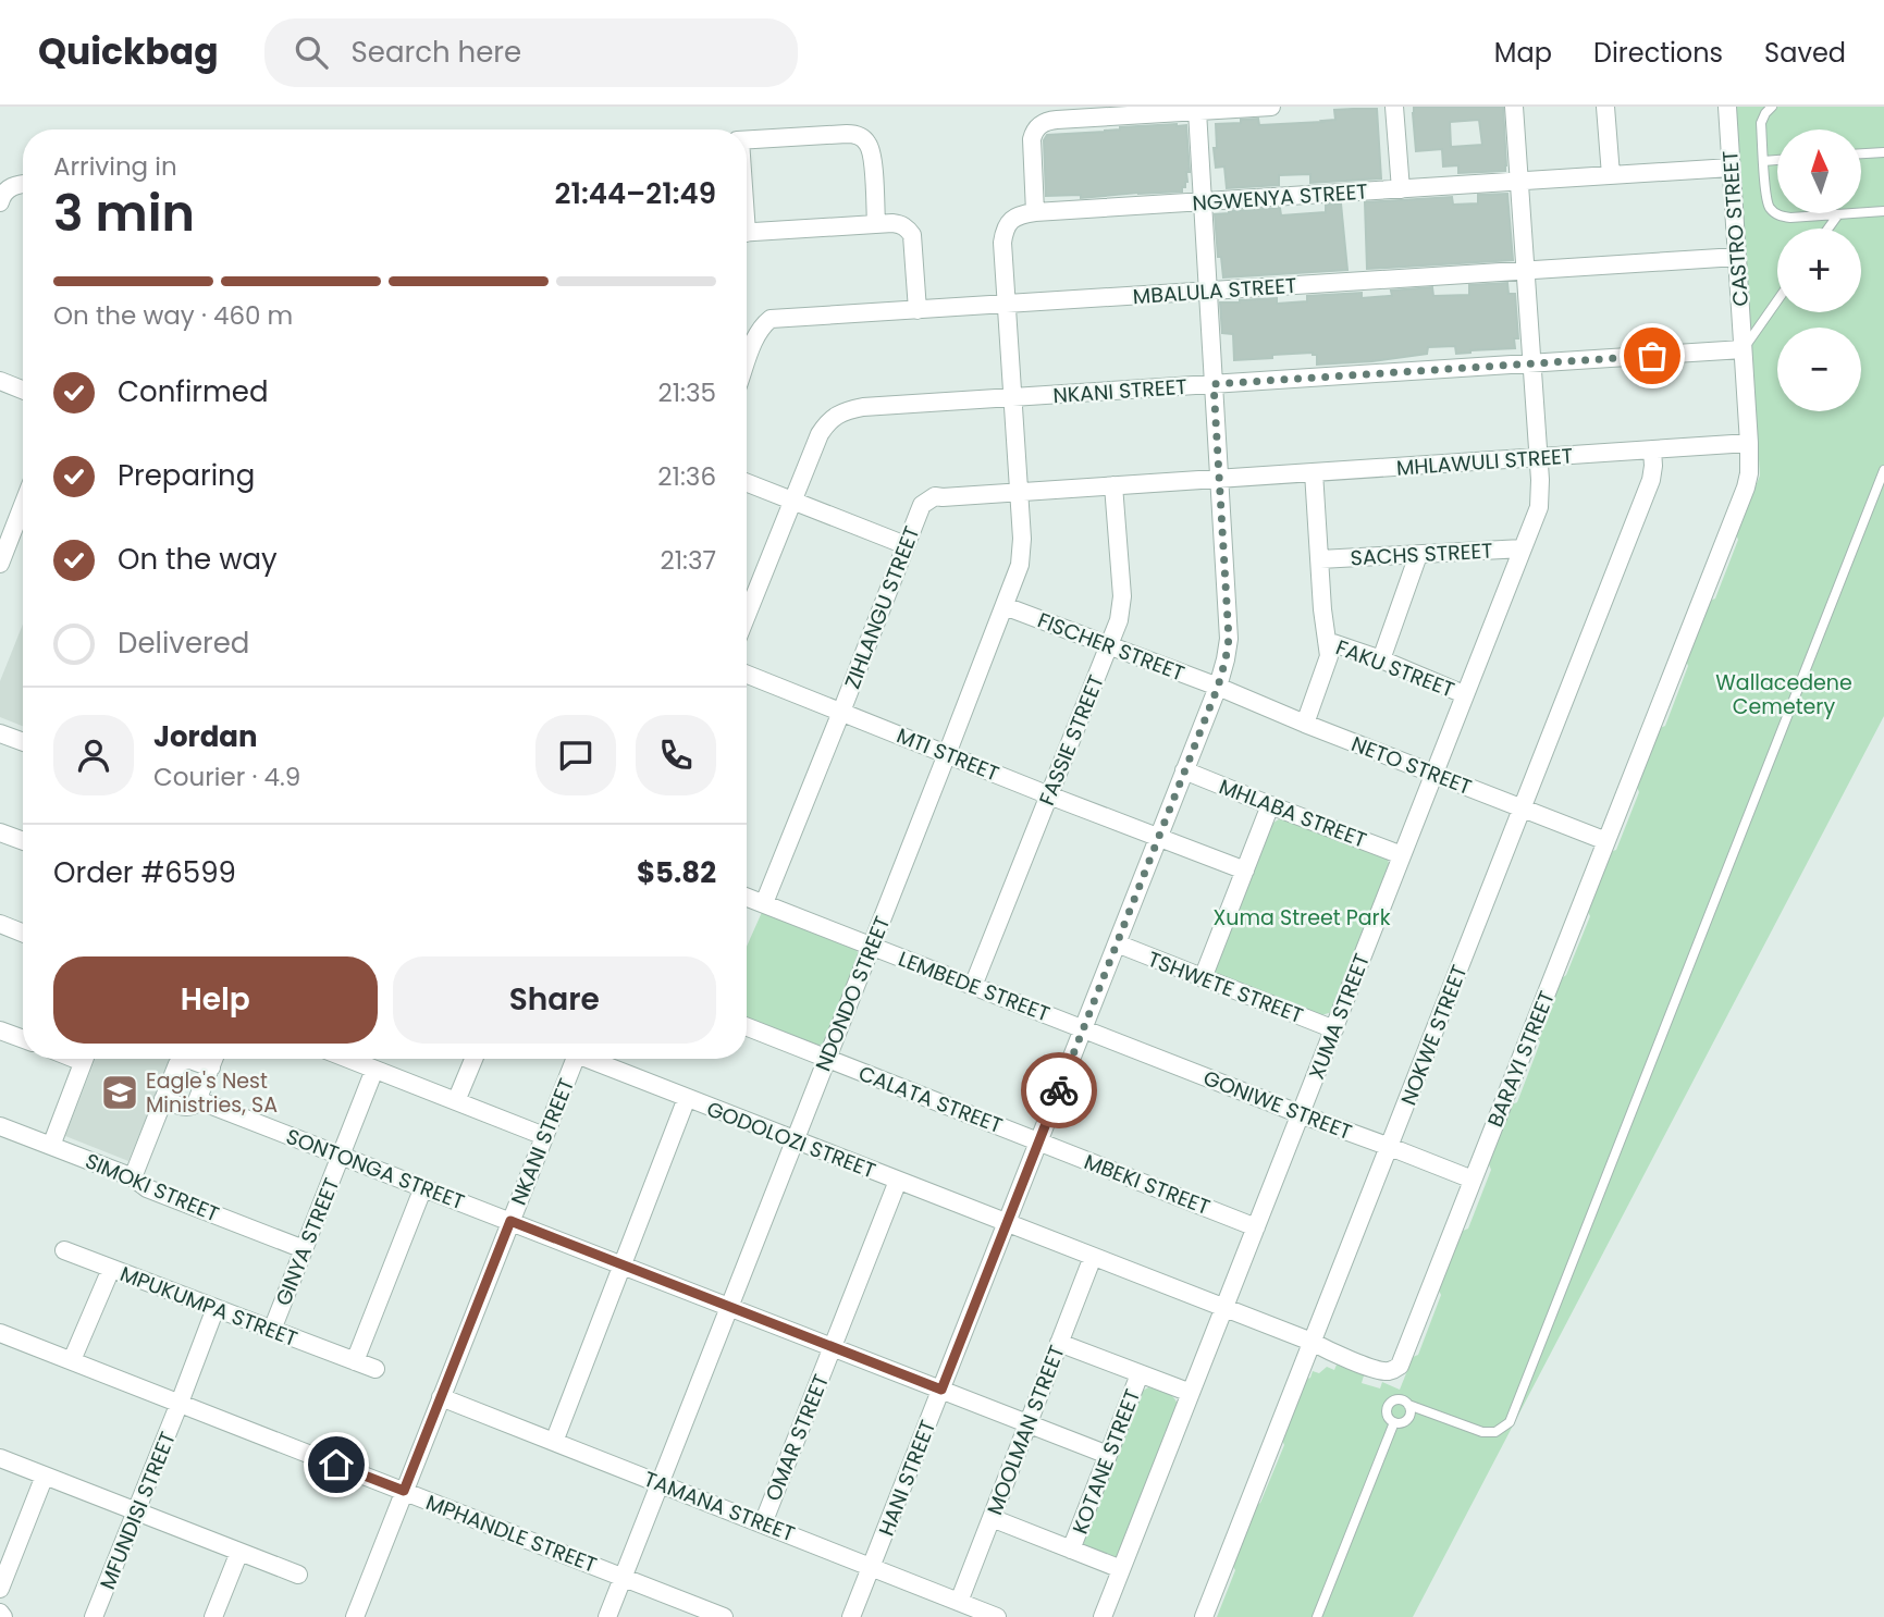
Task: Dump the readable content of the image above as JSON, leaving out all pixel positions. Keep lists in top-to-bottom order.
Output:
{
  "streets": {
    "street": [
      "NGWENYA STREET",
      "CASTRO STREET",
      "MBALULA STREET",
      "NKANI STREET",
      "MHLAWULI STREET",
      "SACHS STREET",
      "ZIHLANGU STREET",
      "FISCHER STREET",
      "FAKU STREET",
      "FASSIE STREET",
      "MTI STREET",
      "NETO STREET",
      "MHLABA STREET",
      "LEMBEDE STREET",
      "TSHWETE STREET",
      "NDONDO STREET",
      "XUMA STREET",
      "NOKWE STREET",
      "BARAYI STREET",
      "CALATA STREET",
      "GONIWE STREET",
      "GODOLOZI STREET",
      "SONTONGA STREET",
      "MBEKI STREET",
      "SIMOKI STREET",
      "GINYA STREET",
      "MPUKUMPA STREET",
      "MOOLMAN STREET",
      "OMAR STREET",
      "KOTANE STREET",
      "HANI STREET",
      "TAMANA STREET",
      "MFUNDISI STREET",
      "MPHANDLE STREET"
    ]
  },
  "crossings": [
    ["NGWENYA STREET", "CASTRO STREET"],
    ["NGWENYA STREET", "MBALULA STREET"],
    ["NGWENYA STREET", "NKANI STREET"],
    ["NGWENYA STREET", "NDONDO STREET"],
    ["NGWENYA STREET", "XUMA STREET"],
    ["NGWENYA STREET", "HANI STREET"],
    ["CASTRO STREET", "MBALULA STREET"],
    ["CASTRO STREET", "NKANI STREET"],
    ["CASTRO STREET", "BARAYI STREET"],
    ["MBALULA STREET", "XUMA STREET"],
    ["MBALULA STREET", "HANI STREET"],
    ["NKANI STREET", "NDONDO STREET"],
    ["NKANI STREET", "XUMA STREET"],
    ["NKANI STREET", "BARAYI STREET"],
    ["NKANI STREET", "SONTONGA STREET"],
    ["NKANI STREET", "HANI STREET"],
    ["NKANI STREET", "TAMANA STREET"],
    ["NKANI STREET", "MPHANDLE STREET"],
    ["MHLAWULI STREET", "ZIHLANGU STREET"],
    ["MHLAWULI STREET", "XUMA STREET"],
    ["MHLAWULI STREET", "NOKWE STREET"],
    ["MHLAWULI STREET", "BARAYI STREET"],
    ["MHLAWULI STREET", "HANI STREET"],
    ["SACHS STREET", "XUMA STREET"],
    ["ZIHLANGU STREET", "FASSIE STREET"],
    ["ZIHLANGU STREET", "MTI STREET"],
    ["ZIHLANGU STREET", "LEMBEDE STREET"],
    ["ZIHLANGU STREET", "NDONDO STREET"],
    ["ZIHLANGU STREET", "HANI STREET"],
    ["FISCHER STREET", "FASSIE STREET"],
    ["FISCHER STREET", "NETO STREET"],
    ["FISCHER STREET", "NDONDO STREET"],
    ["FISCHER STREET", "HANI STREET"],
    ["FAKU STREET", "XUMA STREET"],
    ["FASSIE STREET", "MTI STREET"],
    ["FASSIE STREET", "LEMBEDE STREET"],
    ["MTI STREET", "NDONDO STREET"],
    ["MTI STREET", "HANI STREET"],
    ["NETO STREET", "XUMA STREET"],
    ["NETO STREET", "NOKWE STREET"],
    ["NETO STREET", "BARAYI STREET"],
    ["NETO STREET", "HANI STREET"],
    ["MHLABA STREET", "XUMA STREET"],
    ["MHLABA STREET", "HANI STREET"],
    ["LEMBEDE STREET", "NDONDO STREET"],
    ["LEMBEDE STREET", "GONIWE STREET"],
    ["LEMBEDE STREET", "HANI STREET"],
    ["TSHWETE STREET", "XUMA STREET"],
    ["TSHWETE STREET", "HANI STREET"],
    ["NDONDO STREET", "CALATA STREET"],
    ["NDONDO STREET", "GODOLOZI STREET"],
    ["NDONDO STREET", "SONTONGA STREET"],
    ["NDONDO STREET", "TAMANA STREET"],
    ["NDONDO STREET", "MPHANDLE STREET"],
    ["XUMA STREET", "BARAYI STREET"],
    ["XUMA STREET", "GONIWE STREET"],
    ["XUMA STREET", "MBEKI STREET"],
    ["NOKWE STREET", "BARAYI STREET"],
    ["NOKWE STREET", "GONIWE STREET"],
    ["BARAYI STREET", "GONIWE STREET"],
    ["BARAYI STREET", "GODOLOZI STREET"],
    ["BARAYI STREET", "MOOLMAN STREET"],
    ["BARAYI STREET", "HANI STREET"],
    ["CALATA STREET", "MBEKI STREET"],
    ["CALATA STREET", "HANI STREET"],
    ["GONIWE STREET", "HANI STREET"],
    ["GODOLOZI STREET", "OMAR STREET"],
    ["GODOLOZI STREET", "HANI STREET"],
    ["SONTONGA STREET", "GINYA STREET"],
    ["SONTONGA STREET", "MOOLMAN STREET"],
    ["SONTONGA STREET", "OMAR STREET"],
    ["SONTONGA STREET", "KOTANE STREET"],
    ["SONTONGA STREET", "HANI STREET"],
    ["MBEKI STREET", "HANI STREET"],
    ["SIMOKI STREET", "GINYA STREET"],
    ["GINYA STREET", "MPUKUMPA STREET"],
    ["MPUKUMPA STREET", "MFUNDISI STREET"],
    ["MOOLMAN STREET", "TAMANA STREET"],
    ["OMAR STREET", "TAMANA STREET"],
    ["HANI STREET", "TAMANA STREET"],
    ["MFUNDISI STREET", "MPHANDLE STREET"]
  ],
  "parks": ["Wallacedene Cemetery", "Xuma Street Park"],
  "places": {
    "school or university": ["Eagle's Nest Ministries, SA"]
  },
  "north": "top",
  "page": {
    "header": "Quickbag",
    "search": "Search here",
    "nav": ["Map", "Directions", "Saved"],
    "map_buttons": ["+", "−"],
    "heading": ["3 min", "Arriving in", "21:44–21:49"],
    "panel": [
      "Jordan",
      "Courier · 4.9",
      "Order #6599",
      "$5.82"
    ],
    "bar": "On the way · 460 m",
    "list": [
      ["Confirmed", "21:35"],
      ["Preparing", "21:36"],
      ["On the way", "21:37"],
      "Delivered"
    ],
    "buttons": ["Help", "Share"]
  }
}
